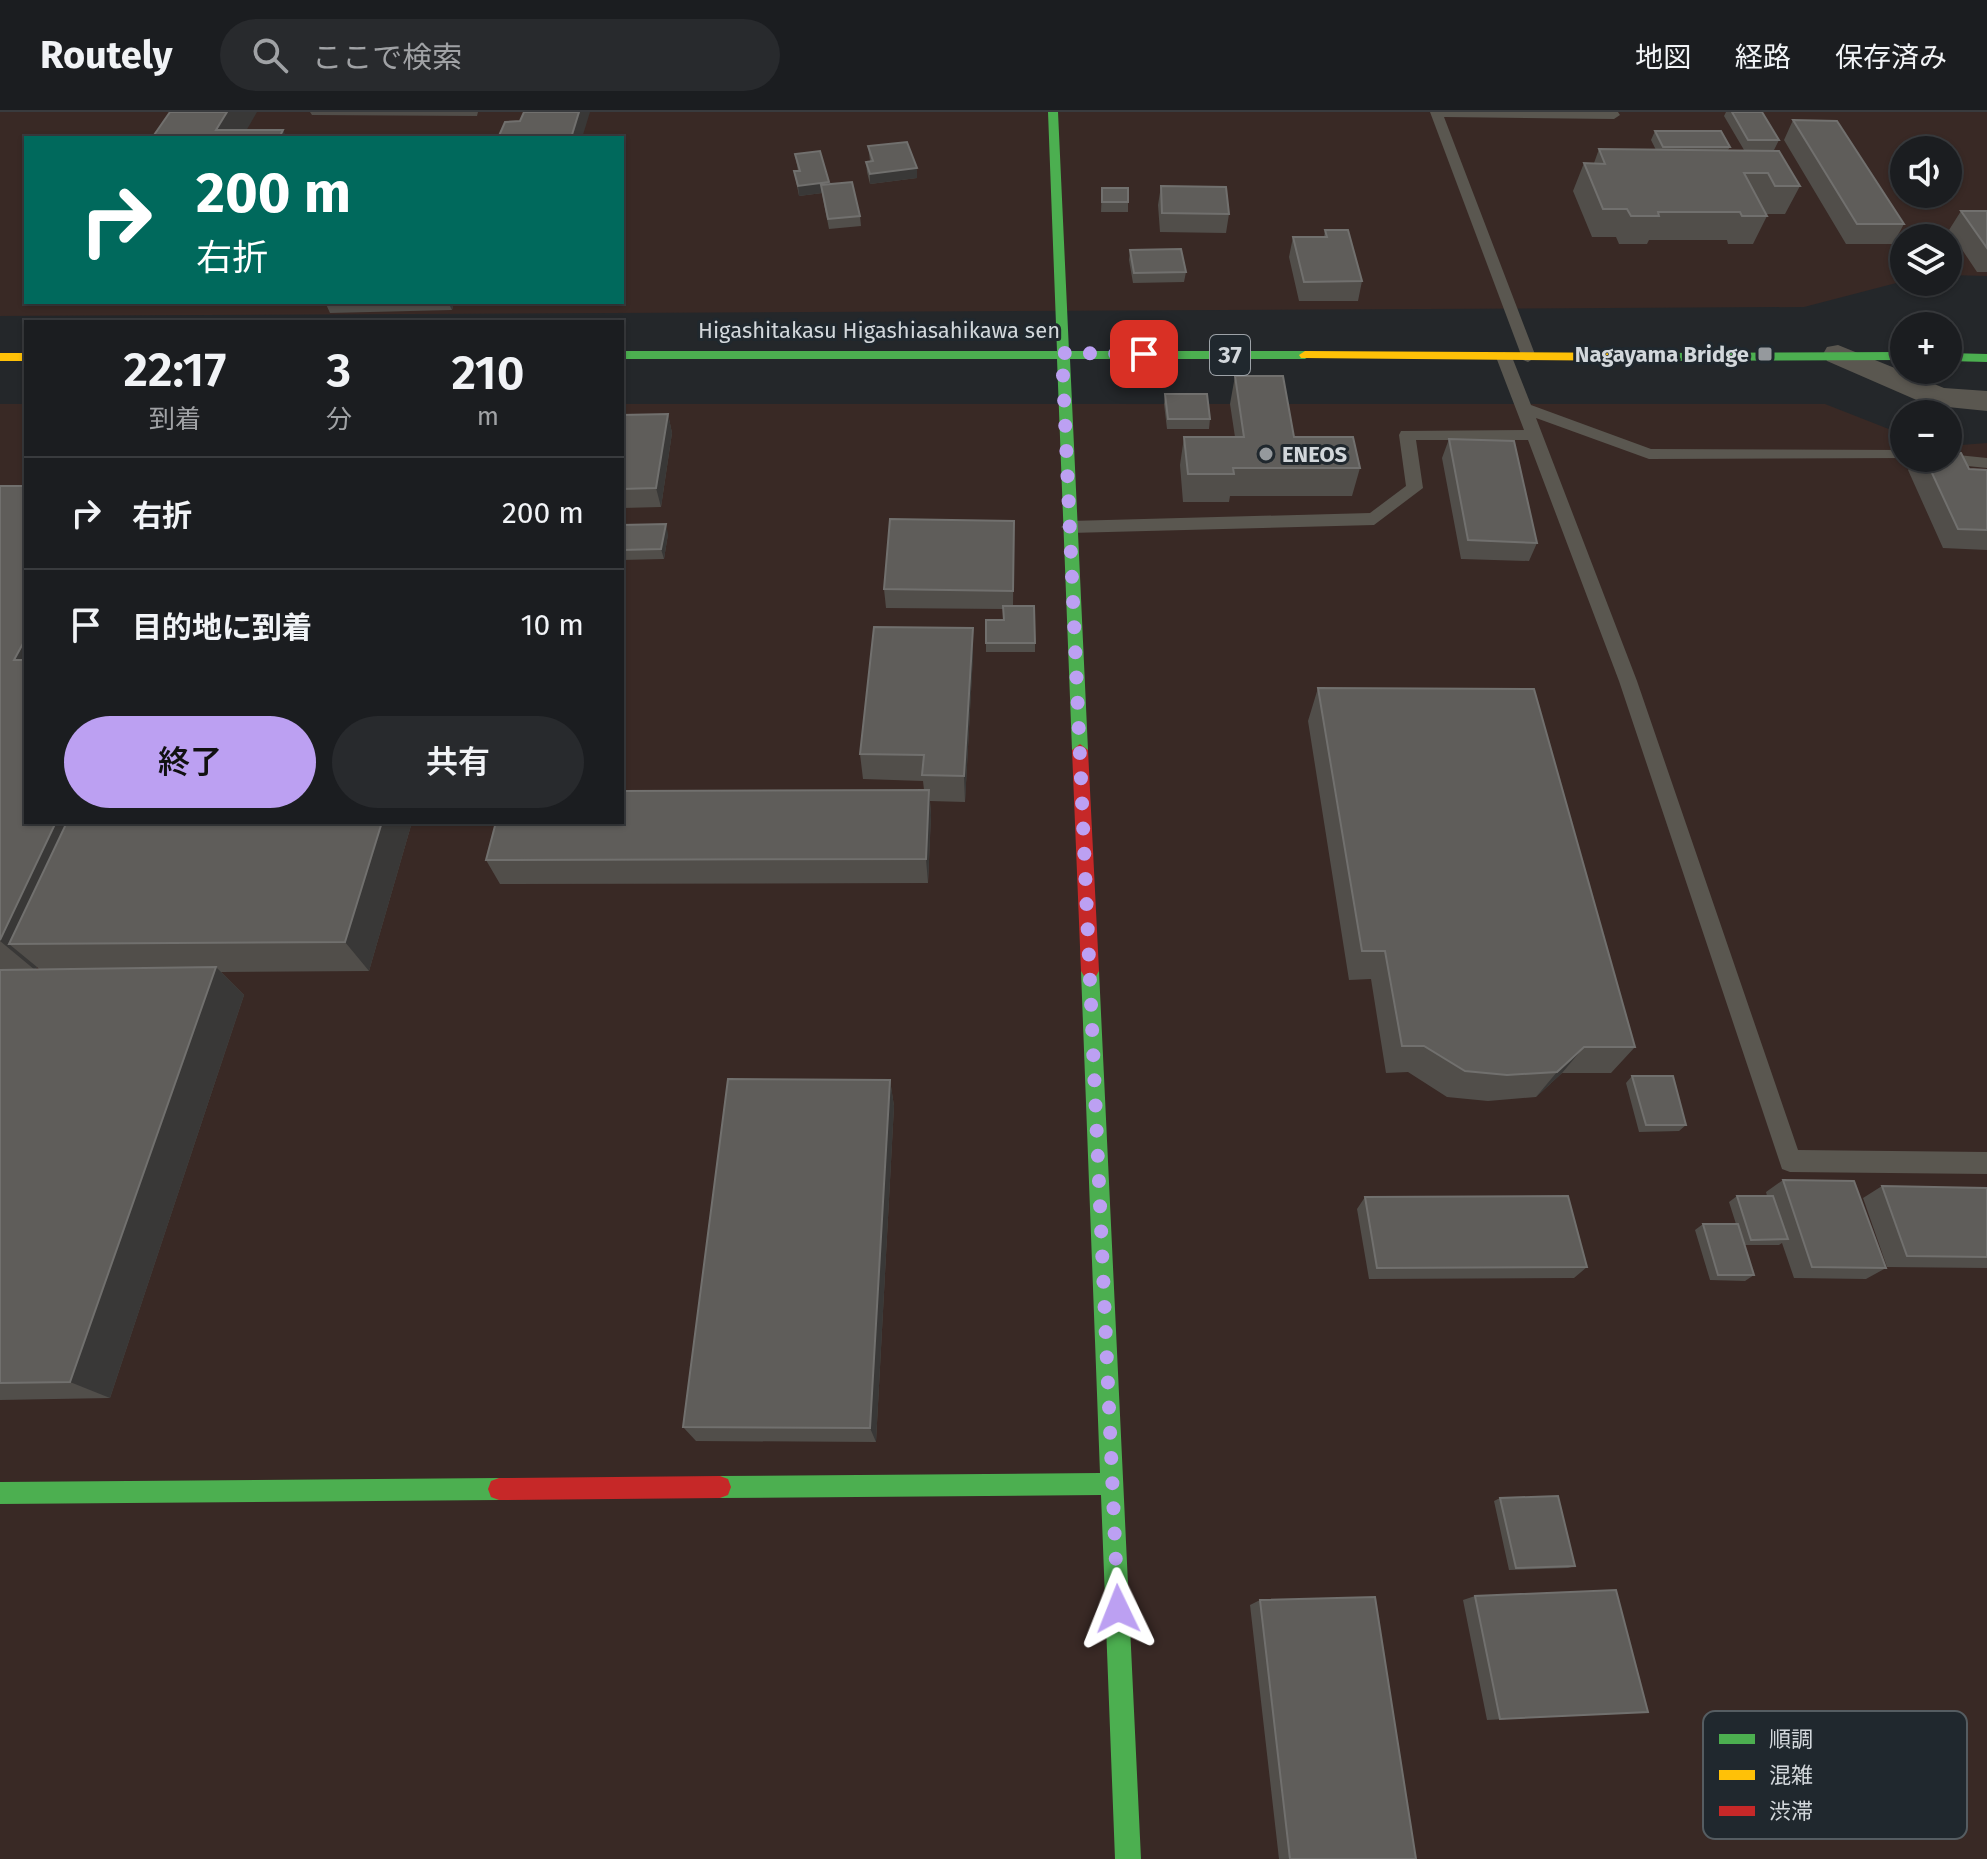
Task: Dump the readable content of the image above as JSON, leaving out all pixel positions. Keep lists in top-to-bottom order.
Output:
{
  "streets": {
    "street": ["Higashitakasu Higashiasahikawa sen", "37"]
  },
  "places": {
    "transit": ["Nagayama Bridge"],
    "other": ["ENEOS"]
  },
  "legend": ["順調", "混雑", "渋滞"],
  "page": {
    "header": "Routely",
    "search": "ここで検索",
    "nav": ["地図", "経路", "保存済み"],
    "map_buttons": ["+", "−"],
    "turn": ["200 m", "右折"],
    "eta": [
      "22:17",
      "到着",
      "3",
      "分",
      "210",
      "m"
    ],
    "list": [
      {
        "name": "右折",
        "value": "200 m"
      },
      {
        "name": "目的地に到着",
        "value": "10 m"
      }
    ],
    "buttons": ["終了", "共有"]
  }
}
